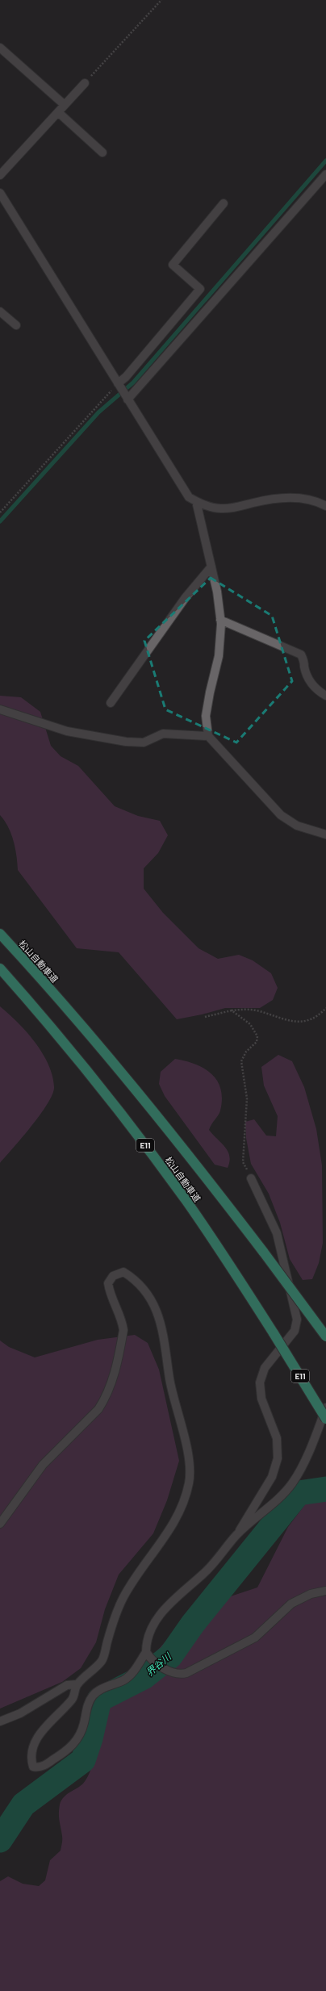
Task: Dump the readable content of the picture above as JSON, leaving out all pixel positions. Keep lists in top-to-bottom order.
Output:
{
  "streets": {
    "highway": ["松山自動車道", "E11"]
  },
  "water": ["界谷川"]
}
